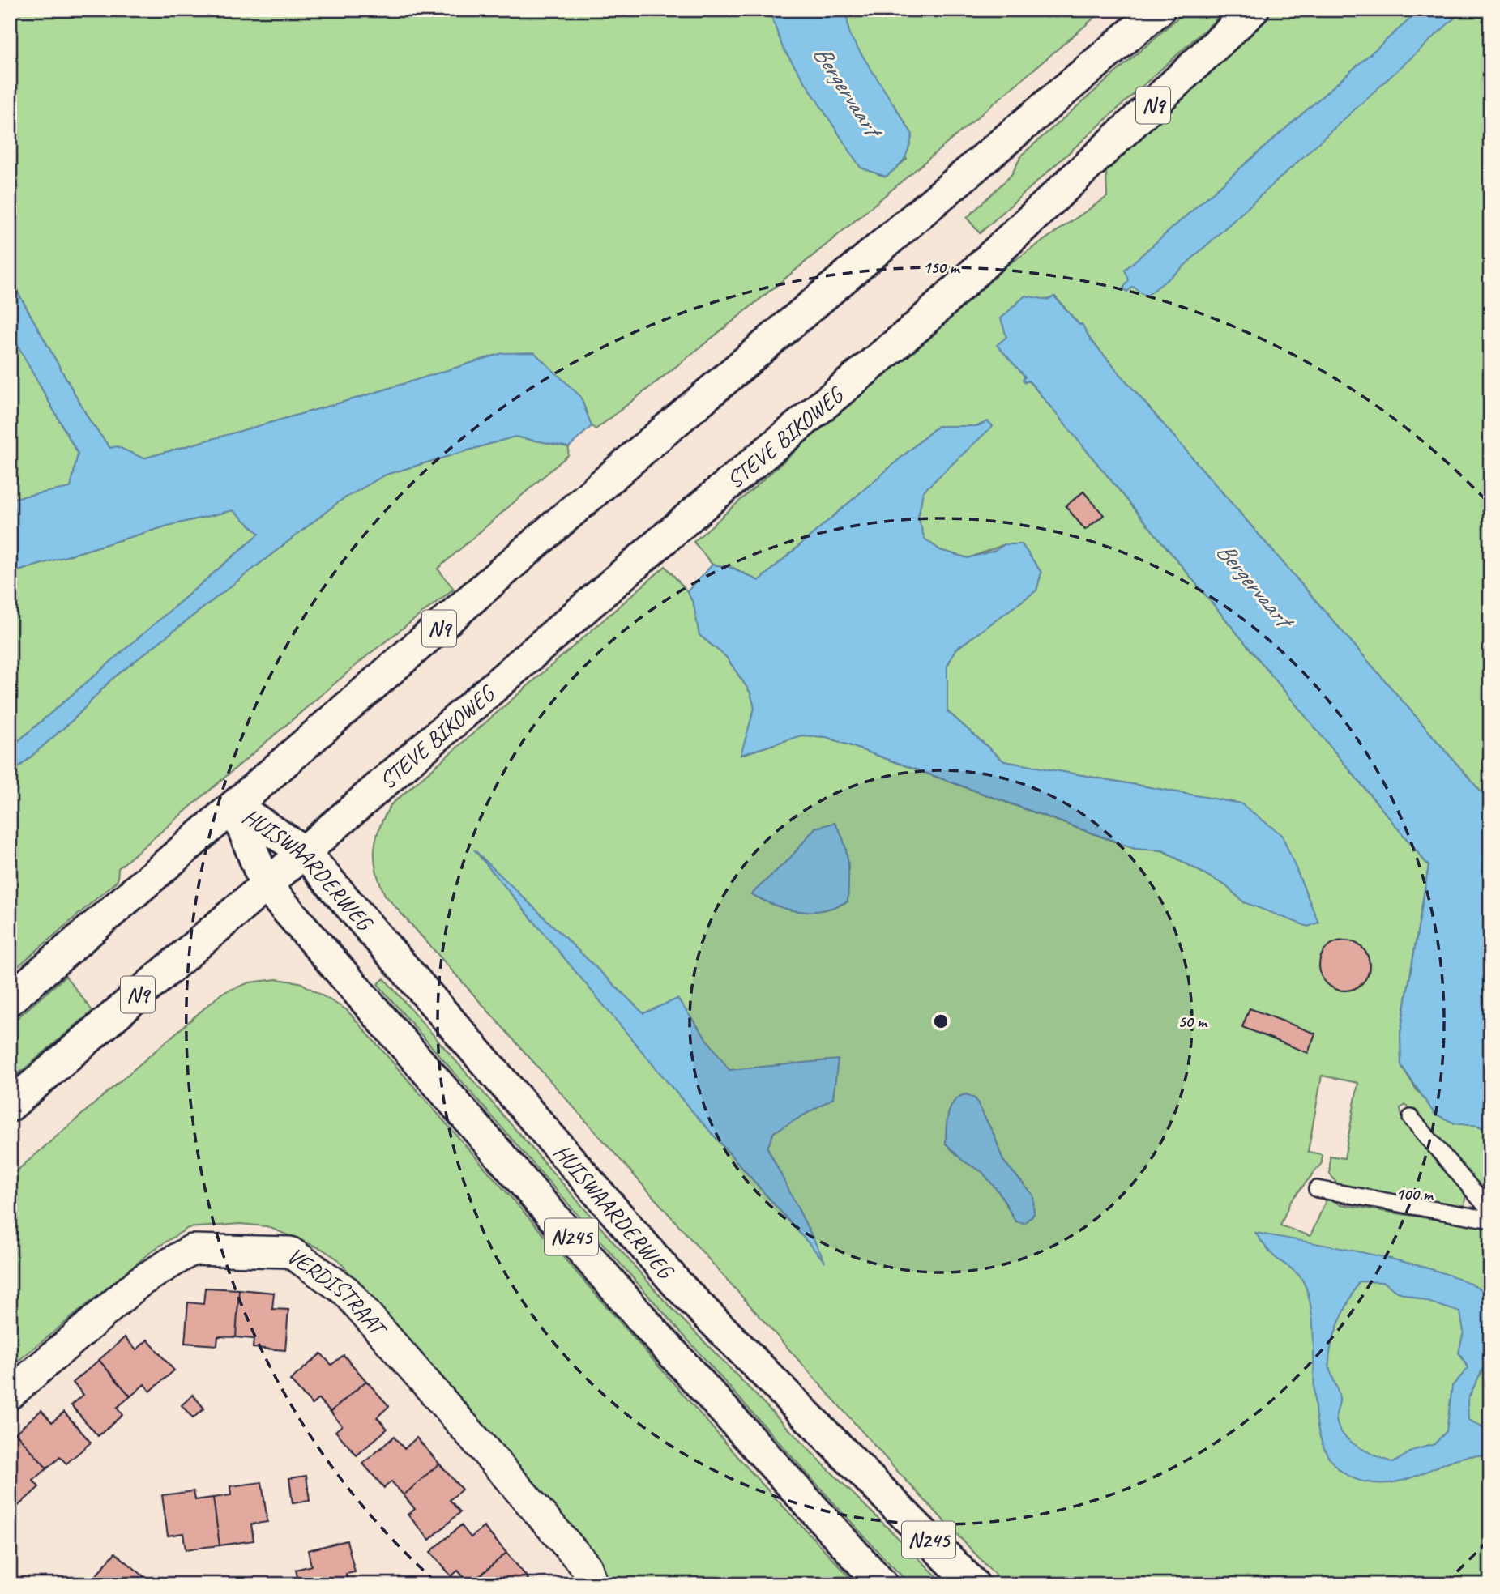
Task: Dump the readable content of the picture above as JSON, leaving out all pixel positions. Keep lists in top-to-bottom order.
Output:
{
  "streets": {
    "main road": [
      "N9",
      "STEVE BIKOWEG",
      "HUISWAARDERWEG",
      "N245"
    ],
    "street": ["VERDISTRAAT"]
  },
  "crossings": [
    ["N9", "STEVE BIKOWEG"],
    ["N9", "HUISWAARDERWEG"],
    ["STEVE BIKOWEG", "HUISWAARDERWEG"]
  ],
  "water": ["Bergervaart"],
  "rings": ["150 m", "50 m", "100 m"]
}
